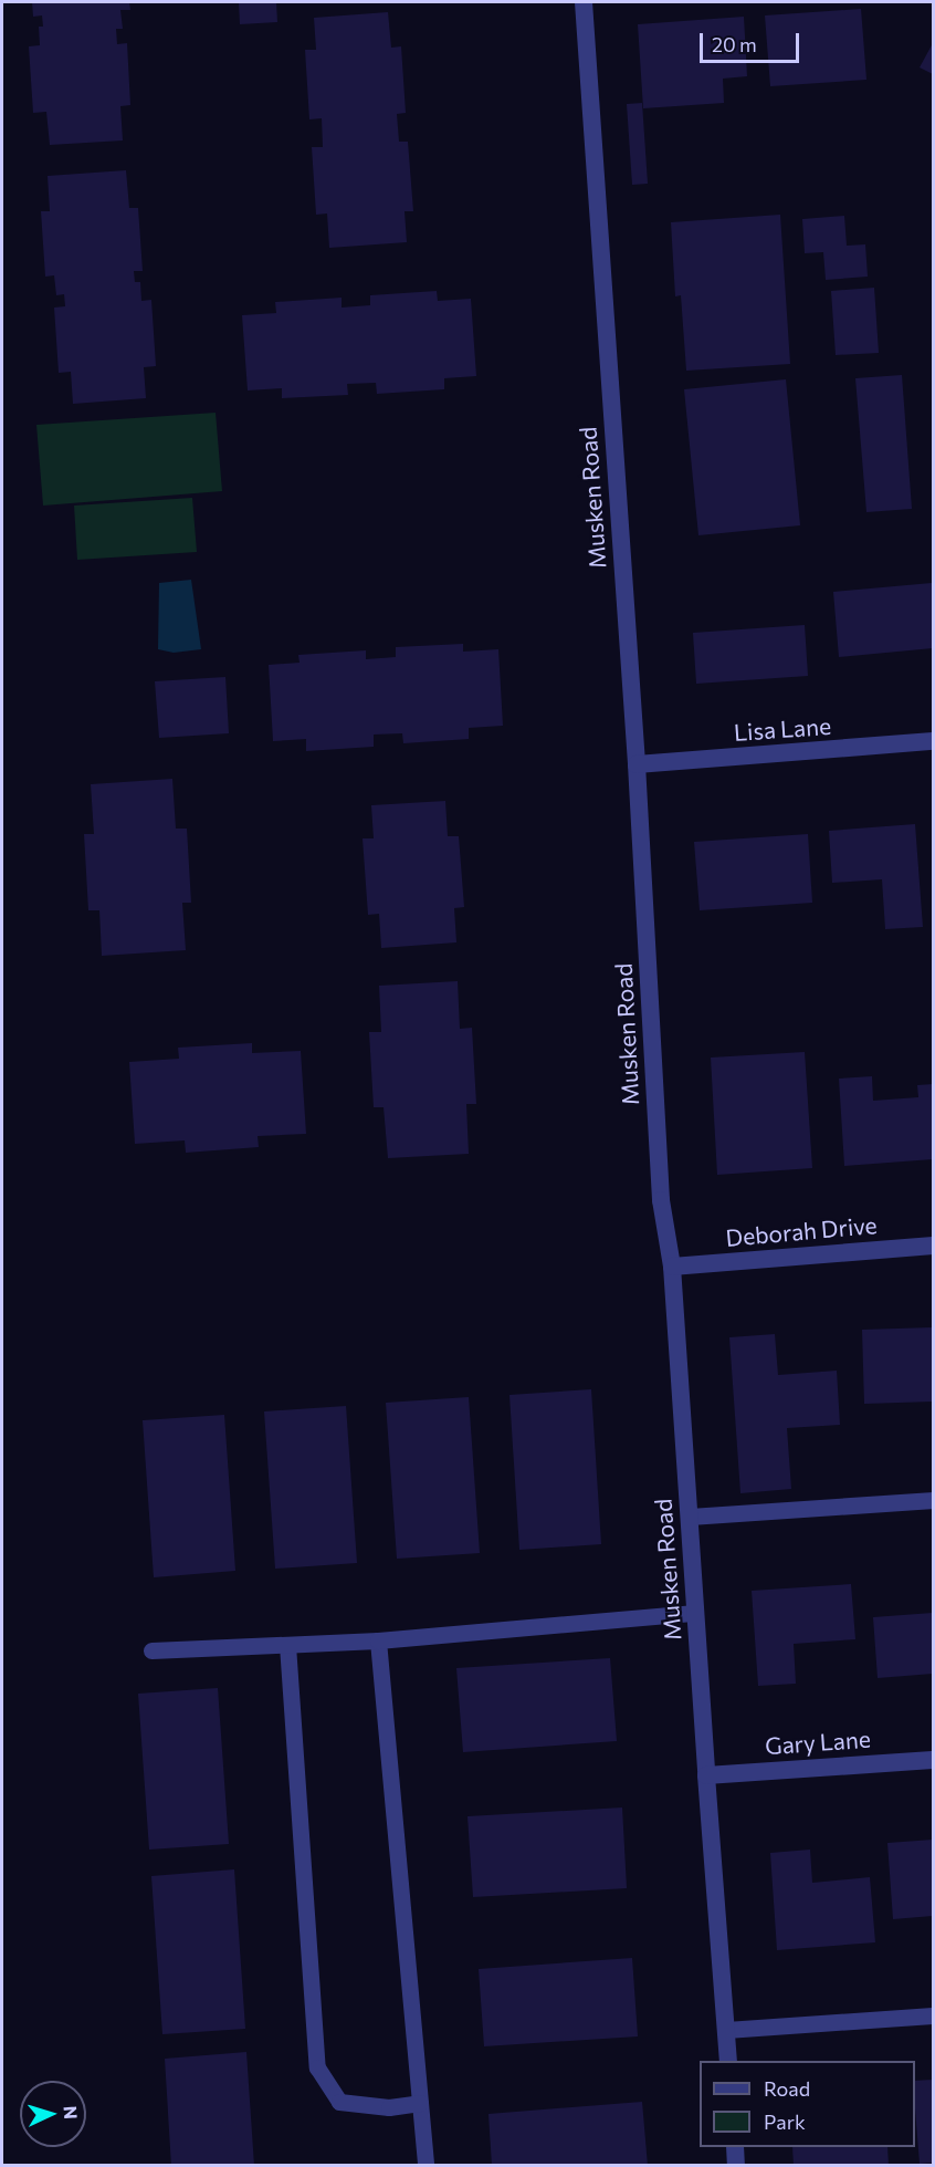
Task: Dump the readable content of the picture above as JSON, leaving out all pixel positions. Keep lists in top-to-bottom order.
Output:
{
  "streets": {
    "street": [
      "Musken Road",
      "Lisa Lane",
      "Deborah Drive",
      "Gary Lane"
    ]
  },
  "crossings": [
    ["Musken Road", "Lisa Lane"],
    ["Musken Road", "Deborah Drive"],
    ["Musken Road", "Gary Lane"]
  ],
  "legend": ["Road", "Park"],
  "scale_bar": "20 m",
  "north": "right"
}
